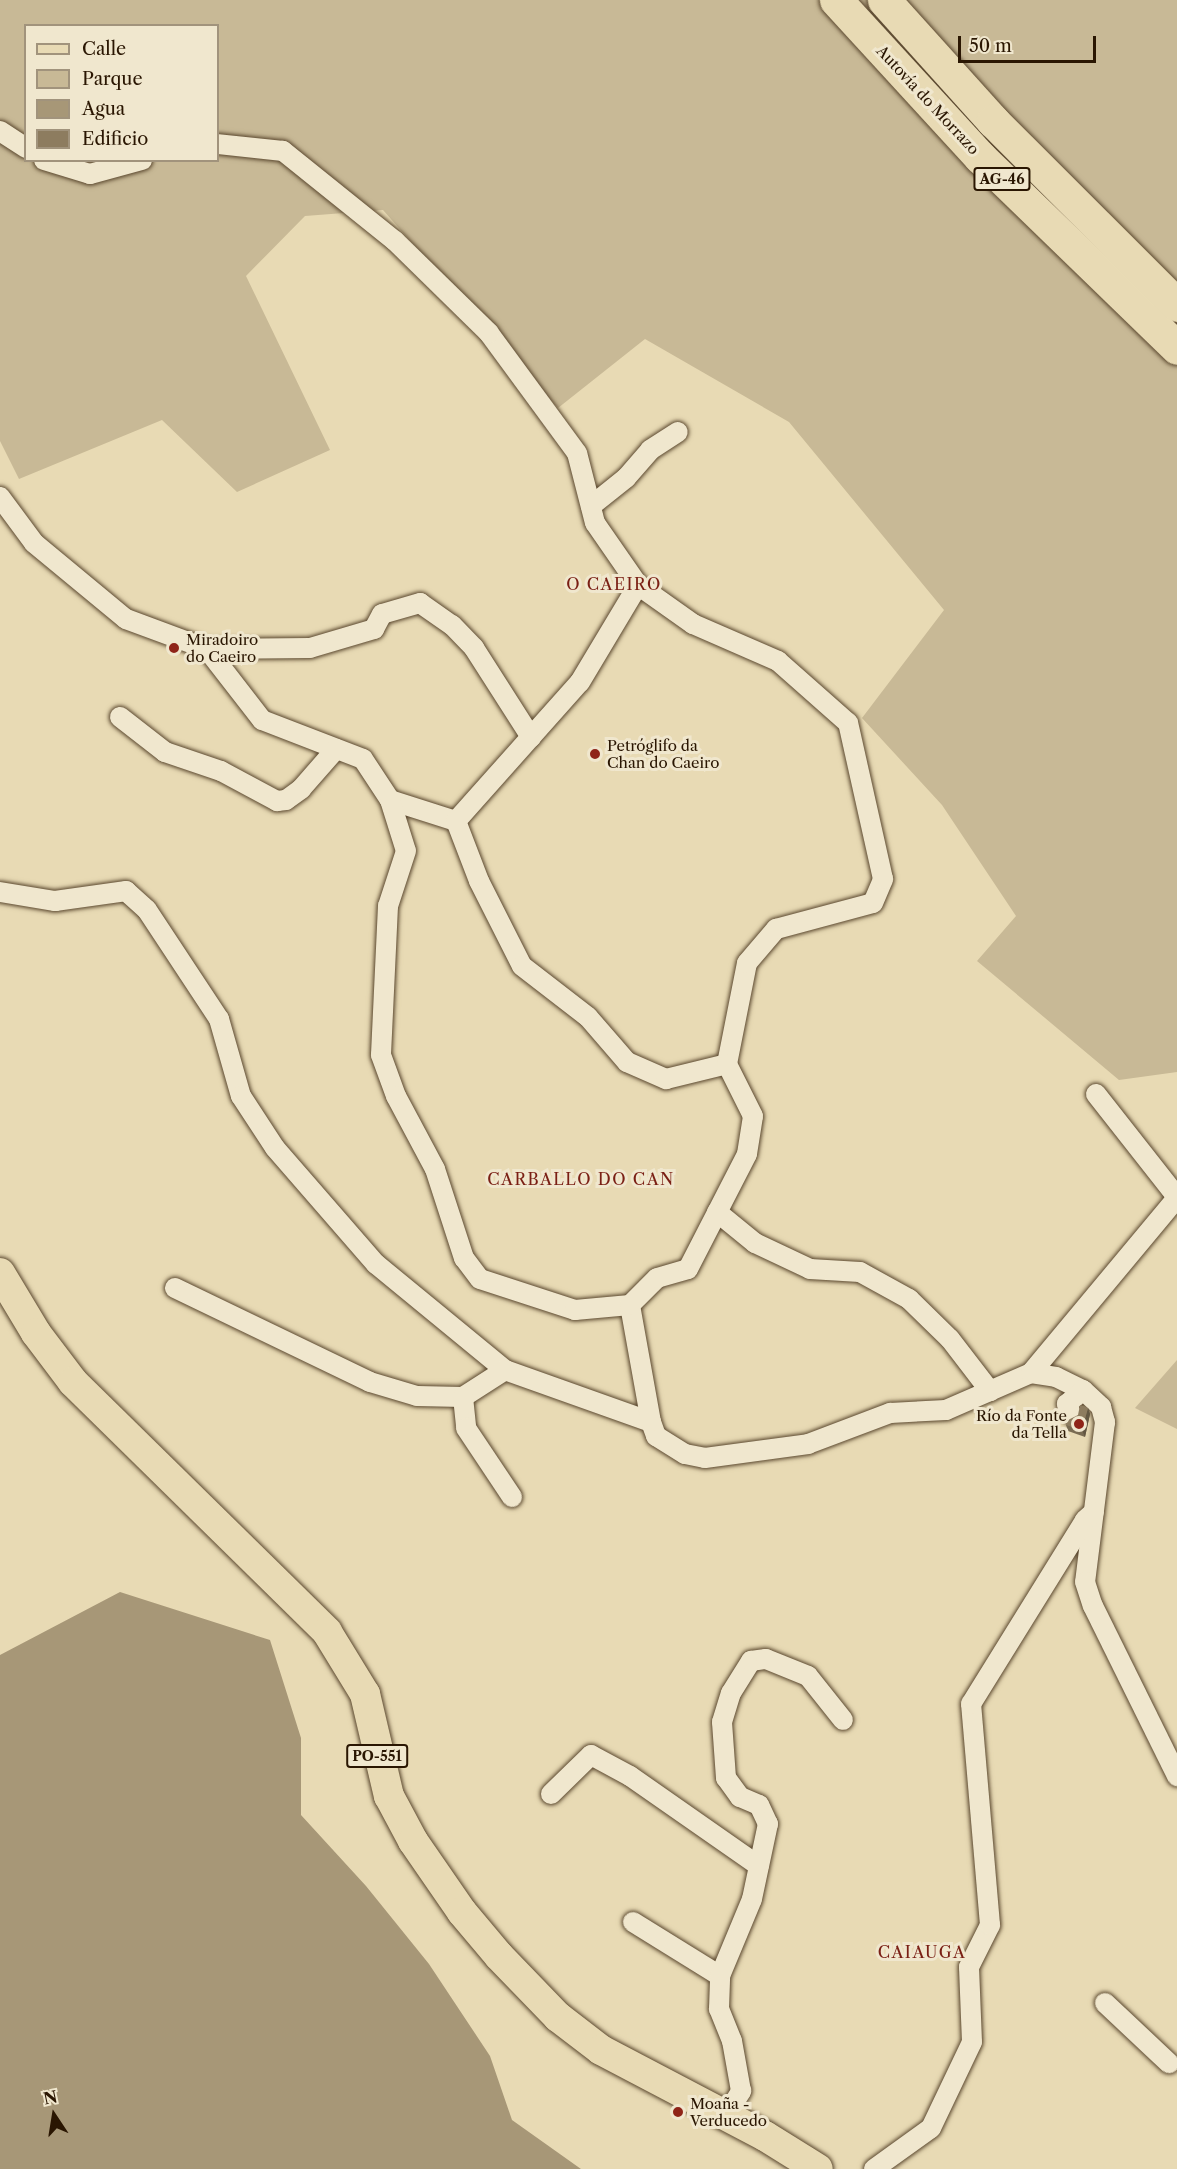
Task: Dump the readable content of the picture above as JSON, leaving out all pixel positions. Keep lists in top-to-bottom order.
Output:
{
  "streets": {
    "highway": ["Autovía do Morrazo", "AG-46"],
    "main road": ["PO-551"]
  },
  "districts": ["O CAEIRO", "CARBALLO DO CAN", "CAIAUGA"],
  "places": [
    "Miradoiro do Caeiro",
    "Petróglifo da Chan do Caeiro",
    "Río da Fonte da Tella",
    "Moaña - Verducedo"
  ],
  "legend": [
    "Calle",
    "Parque",
    "Agua",
    "Edificio"
  ],
  "scale_bar": "50 m",
  "north": "top"
}
